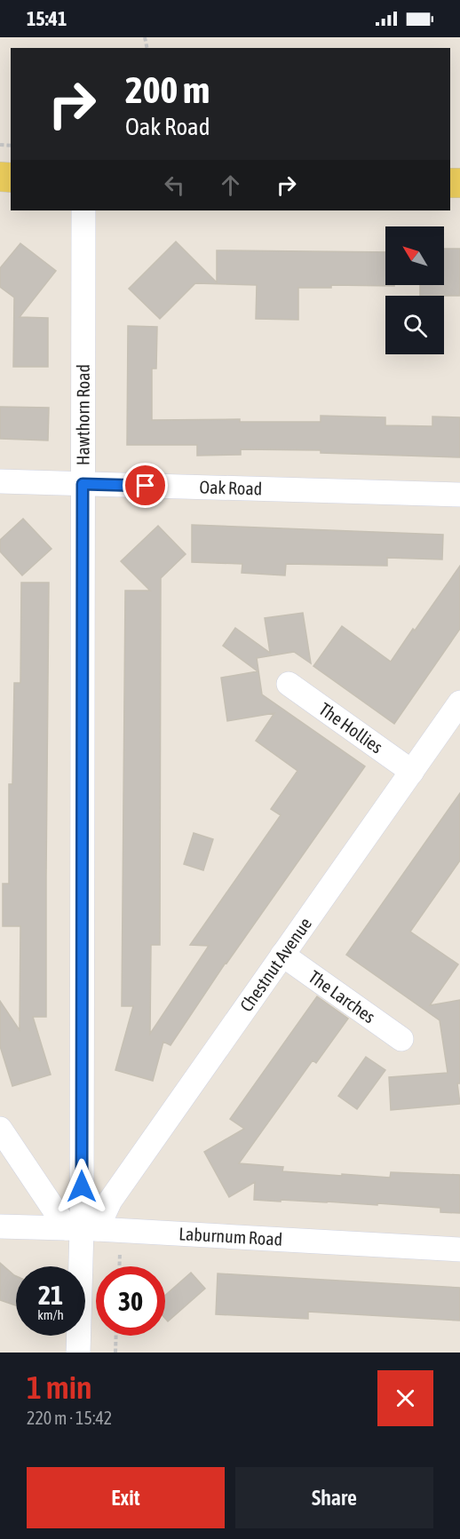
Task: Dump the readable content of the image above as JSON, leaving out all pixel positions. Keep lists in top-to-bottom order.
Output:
{
  "streets": {
    "street": [
      "Hawthorn Road",
      "Oak Road",
      "The Hollies",
      "Chestnut Avenue",
      "The Larches",
      "Laburnum Road"
    ]
  },
  "crossings": [
    ["Hawthorn Road", "Oak Road"],
    ["Hawthorn Road", "Chestnut Avenue"],
    ["Hawthorn Road", "Laburnum Road"],
    ["The Hollies", "Chestnut Avenue"],
    ["Chestnut Avenue", "The Larches"],
    ["Chestnut Avenue", "Laburnum Road"]
  ],
  "north": "top left",
  "page": {
    "status": "15:41",
    "turn": ["200 m", "Oak Road"],
    "speed": "21 km/h",
    "limit": "30",
    "heading": ["1 min", "220 m · 15:42"],
    "buttons": ["Exit", "Share"]
  }
}
